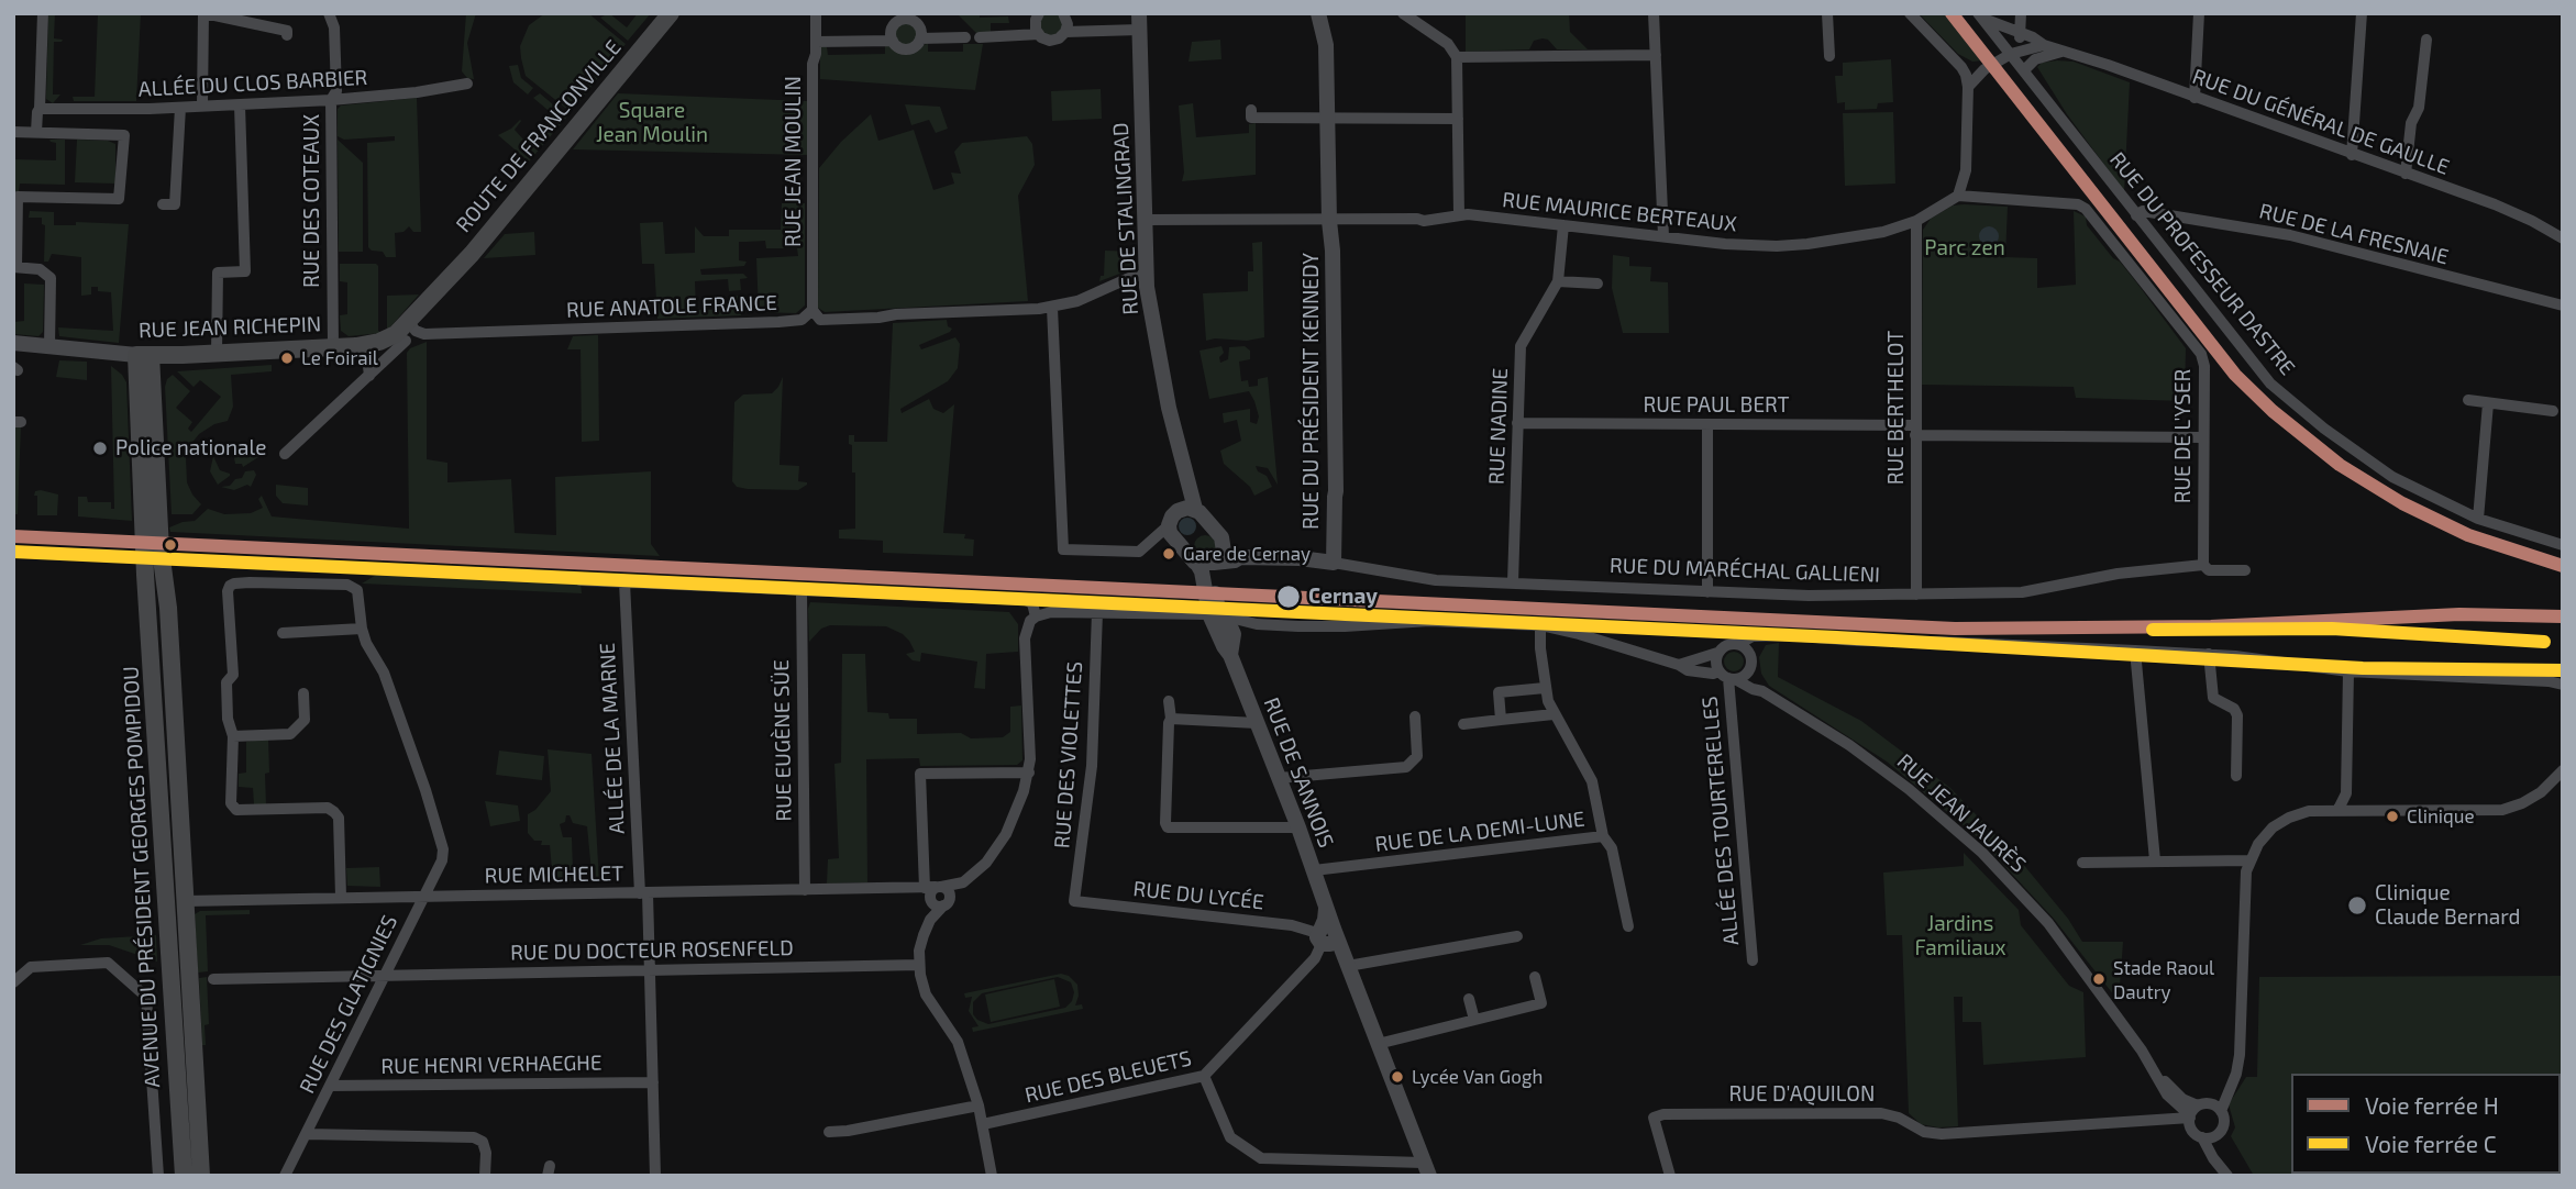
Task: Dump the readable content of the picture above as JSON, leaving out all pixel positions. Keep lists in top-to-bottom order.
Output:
{
  "streets": {
    "main road": ["ROUTE DE FRANCONVILLE", "RUE JEAN RICHEPIN", "AVENUE DU PRÉSIDENT GEORGES POMPIDOU"],
    "street": [
      "ALLÉE DU CLOS BARBIER",
      "RUE DU GÉNÉRAL DE GAULLE",
      "RUE JEAN MOULIN",
      "RUE DES COTEAUX",
      "RUE MAURICE BERTEAUX",
      "RUE DE STALINGRAD",
      "RUE DE LA FRESNAIE",
      "RUE DU PROFESSEUR DASTRE",
      "RUE ANATOLE FRANCE",
      "RUE DU PRÉSIDENT KENNEDY",
      "RUE PAUL BERT",
      "RUE BERTHELOT",
      "RUE NADINE",
      "RUE DE L'YSER",
      "RUE DU MARÉCHAL GALLIENI",
      "ALLÉE DE LA MARNE",
      "RUE EUGÈNE SÜE",
      "RUE DES VIOLETTES",
      "RUE DE SANNOIS",
      "RUE JEAN JAURÈS",
      "ALLÉE DES TOURTERELLES",
      "RUE DE LA DEMI-LUNE",
      "RUE MICHELET",
      "RUE DU LYCÉE",
      "RUE DU DOCTEUR ROSENFELD",
      "RUE DES GLATIGNIES",
      "RUE HENRI VERHAEGHE",
      "RUE DES BLEUETS",
      "RUE D'AQUILON"
    ]
  },
  "crossings": [
    ["ALLÉE DU CLOS BARBIER", "RUE DES COTEAUX"],
    ["RUE DU GÉNÉRAL DE GAULLE", "RUE DU PROFESSEUR DASTRE"],
    ["ROUTE DE FRANCONVILLE", "RUE ANATOLE FRANCE"],
    ["ROUTE DE FRANCONVILLE", "RUE JEAN RICHEPIN"],
    ["RUE JEAN MOULIN", "RUE ANATOLE FRANCE"],
    ["RUE DES COTEAUX", "RUE JEAN RICHEPIN"],
    ["RUE MAURICE BERTEAUX", "RUE DE STALINGRAD"],
    ["RUE MAURICE BERTEAUX", "RUE DU PRÉSIDENT KENNEDY"],
    ["RUE MAURICE BERTEAUX", "RUE BERTHELOT"],
    ["RUE MAURICE BERTEAUX", "RUE NADINE"],
    ["RUE MAURICE BERTEAUX", "RUE DE L'YSER"],
    ["RUE DE LA FRESNAIE", "RUE DU PROFESSEUR DASTRE"],
    ["RUE ANATOLE FRANCE", "RUE JEAN RICHEPIN"],
    ["RUE JEAN RICHEPIN", "AVENUE DU PRÉSIDENT GEORGES POMPIDOU"],
    ["RUE DU PRÉSIDENT KENNEDY", "RUE DU MARÉCHAL GALLIENI"],
    ["RUE PAUL BERT", "RUE BERTHELOT"],
    ["RUE PAUL BERT", "RUE NADINE"],
    ["RUE PAUL BERT", "RUE DE L'YSER"],
    ["RUE BERTHELOT", "RUE DU MARÉCHAL GALLIENI"],
    ["RUE NADINE", "RUE DU MARÉCHAL GALLIENI"],
    ["RUE DE L'YSER", "RUE DU MARÉCHAL GALLIENI"],
    ["RUE DU MARÉCHAL GALLIENI", "RUE DE SANNOIS"],
    ["ALLÉE DE LA MARNE", "RUE MICHELET"],
    ["ALLÉE DE LA MARNE", "RUE DU DOCTEUR ROSENFELD"],
    ["ALLÉE DE LA MARNE", "RUE HENRI VERHAEGHE"],
    ["RUE EUGÈNE SÜE", "RUE MICHELET"],
    ["RUE DES VIOLETTES", "RUE JEAN JAURÈS"],
    ["RUE DES VIOLETTES", "RUE DU LYCÉE"],
    ["RUE DE SANNOIS", "RUE JEAN JAURÈS"],
    ["RUE DE SANNOIS", "RUE DE LA DEMI-LUNE"],
    ["RUE DE SANNOIS", "RUE DU LYCÉE"],
    ["RUE DE SANNOIS", "RUE DES BLEUETS"],
    ["RUE JEAN JAURÈS", "ALLÉE DES TOURTERELLES"],
    ["RUE JEAN JAURÈS", "RUE D'AQUILON"],
    ["RUE MICHELET", "AVENUE DU PRÉSIDENT GEORGES POMPIDOU"],
    ["RUE MICHELET", "RUE DES GLATIGNIES"],
    ["RUE DU LYCÉE", "RUE DES BLEUETS"],
    ["RUE DU DOCTEUR ROSENFELD", "RUE DES GLATIGNIES"],
    ["RUE DES GLATIGNIES", "RUE HENRI VERHAEGHE"]
  ],
  "parks": ["Square Jean Moulin", "Parc zen", "Jardins Familiaux"],
  "places": [
    "Le Foirail",
    "Police nationale",
    "Gare de Cernay",
    "Cernay",
    "Clinique",
    "Clinique Claude Bernard",
    "Stade Raoul Dautry",
    "Lycée Van Gogh"
  ],
  "lines": ["rail line H", "rail line C"],
  "legend": ["Voie ferrée H", "Voie ferrée C"]
}
